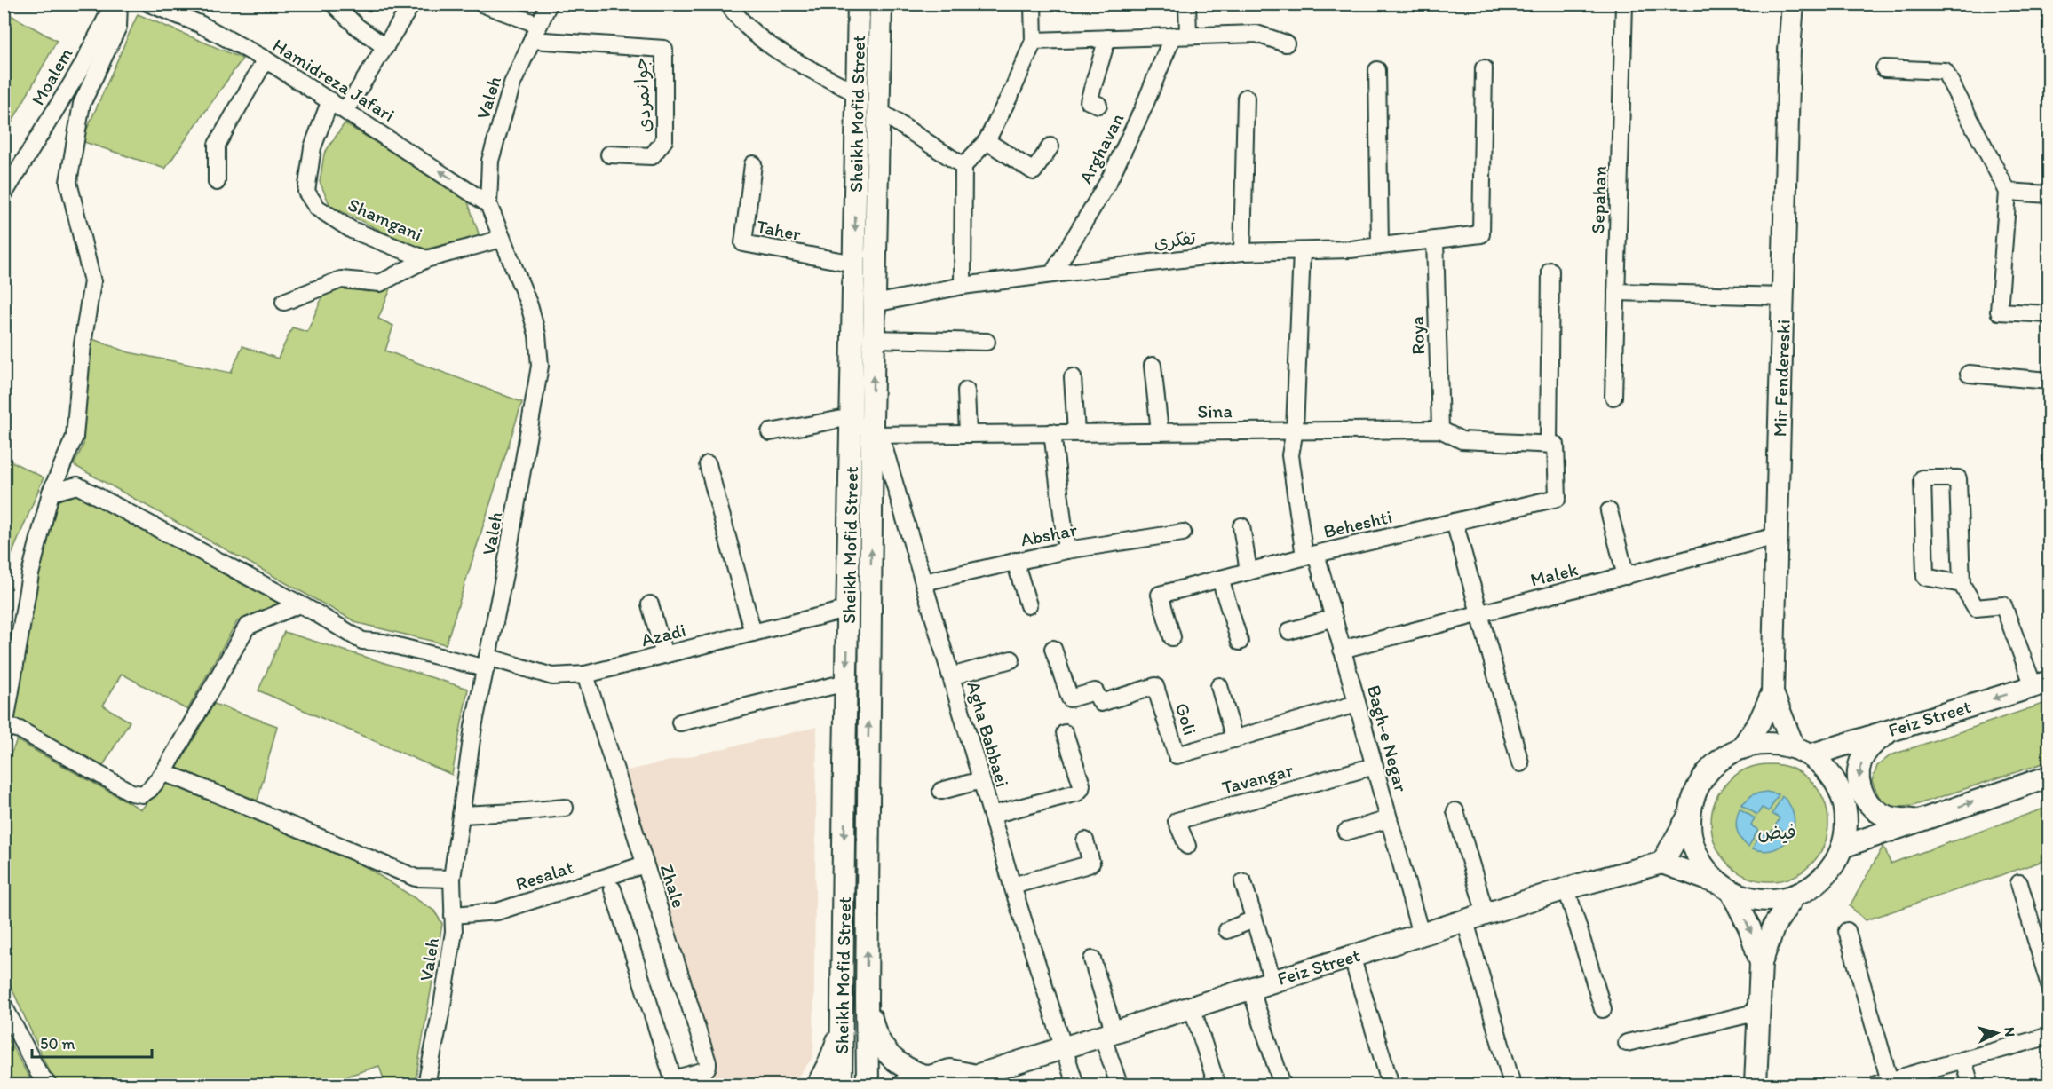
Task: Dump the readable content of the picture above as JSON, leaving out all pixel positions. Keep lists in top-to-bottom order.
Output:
{
  "streets": {
    "main road": ["Sheikh Mofid Street", "Mir Fendereski", "Feiz Street"],
    "street": [
      "Moalem",
      "Hamidreza Jafari",
      "جوانمردی",
      "Valeh",
      "Arghavan",
      "Sepahan",
      "Shamgani",
      "Taher",
      "تفکری",
      "Roya",
      "Sina",
      "Beheshti",
      "Abshar",
      "Malek",
      "Azadi",
      "Goli",
      "Agha Babbaei",
      "Bagh-e Negar",
      "Tavangar",
      "Resalat",
      "Zhale"
    ]
  },
  "crossings": [
    ["Hamidreza Jafari", "Valeh"],
    ["Hamidreza Jafari", "Shamgani"],
    ["جوانمردی", "Valeh"],
    ["Valeh", "Azadi"],
    ["Valeh", "Resalat"],
    ["Sheikh Mofid Street", "Taher"],
    ["Sheikh Mofid Street", "تفکری"],
    ["Sheikh Mofid Street", "Sina"],
    ["Sheikh Mofid Street", "Azadi"],
    ["Sheikh Mofid Street", "Agha Babbaei"],
    ["Arghavan", "تفکری"],
    ["تفکری", "Roya"],
    ["تفکری", "Bagh-e Negar"],
    ["Roya", "Sina"],
    ["Mir Fendereski", "Malek"],
    ["Mir Fendereski", "Feiz Street"],
    ["Sina", "Beheshti"],
    ["Sina", "Agha Babbaei"],
    ["Sina", "Bagh-e Negar"],
    ["Beheshti", "Bagh-e Negar"],
    ["Abshar", "Agha Babbaei"],
    ["Malek", "Bagh-e Negar"],
    ["Azadi", "Zhale"],
    ["Feiz Street", "Agha Babbaei"],
    ["Feiz Street", "Bagh-e Negar"],
    ["Goli", "Bagh-e Negar"],
    ["Bagh-e Negar", "Tavangar"],
    ["Resalat", "Zhale"]
  ],
  "one_way": ["Hamidreza Jafari"],
  "districts": ["فیض"],
  "scale_bar": "50 m",
  "north": "right"
}
